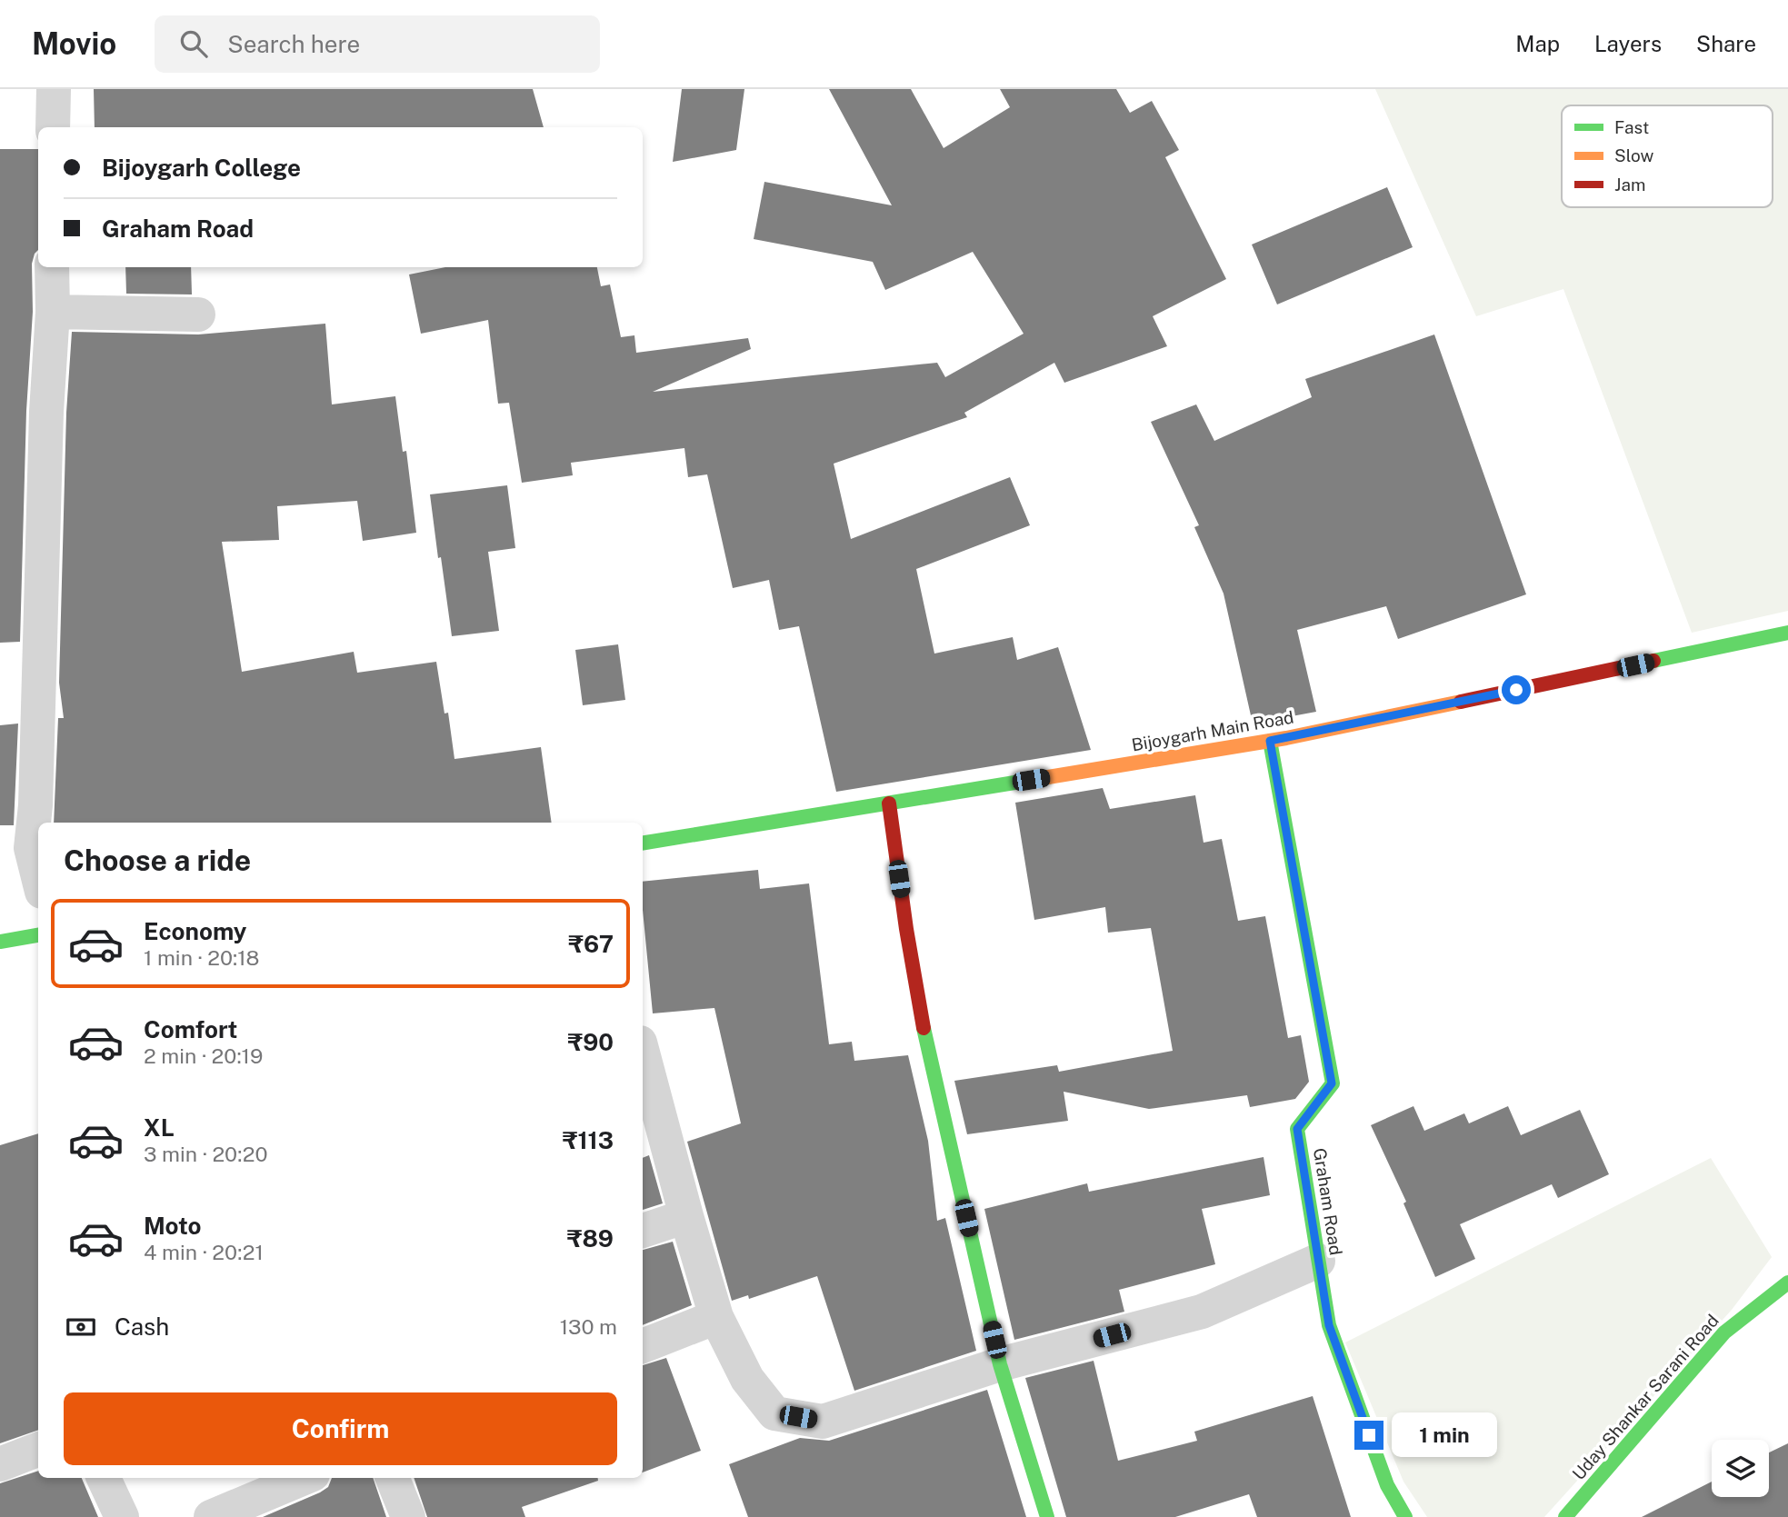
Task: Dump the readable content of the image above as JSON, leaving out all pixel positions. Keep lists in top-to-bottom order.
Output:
{
  "streets": {
    "street": ["Bijoygarh Main Road", "Graham Road", "Uday Shankar Sarani Road"]
  },
  "crossings": [
    ["Bijoygarh Main Road", "Graham Road"]
  ],
  "legend": ["Fast", "Slow", "Jam"],
  "page": {
    "header": "Movio",
    "search": "Search here",
    "nav": ["Map", "Layers", "Share"],
    "banner": ["Bijoygarh College", "Graham Road"],
    "heading": "Choose a ride",
    "list": [
      {
        "name": "Economy",
        "note": "1 min · 20:18",
        "value": "₹67"
      },
      {
        "name": "Comfort",
        "note": "2 min · 20:19",
        "value": "₹90"
      },
      {
        "name": "XL",
        "note": "3 min · 20:20",
        "value": "₹113"
      },
      {
        "name": "Moto",
        "note": "4 min · 20:21",
        "value": "₹89"
      }
    ],
    "pay": ["Cash", "130 m"],
    "buttons": "Confirm",
    "bubble": "1 min"
  }
}
